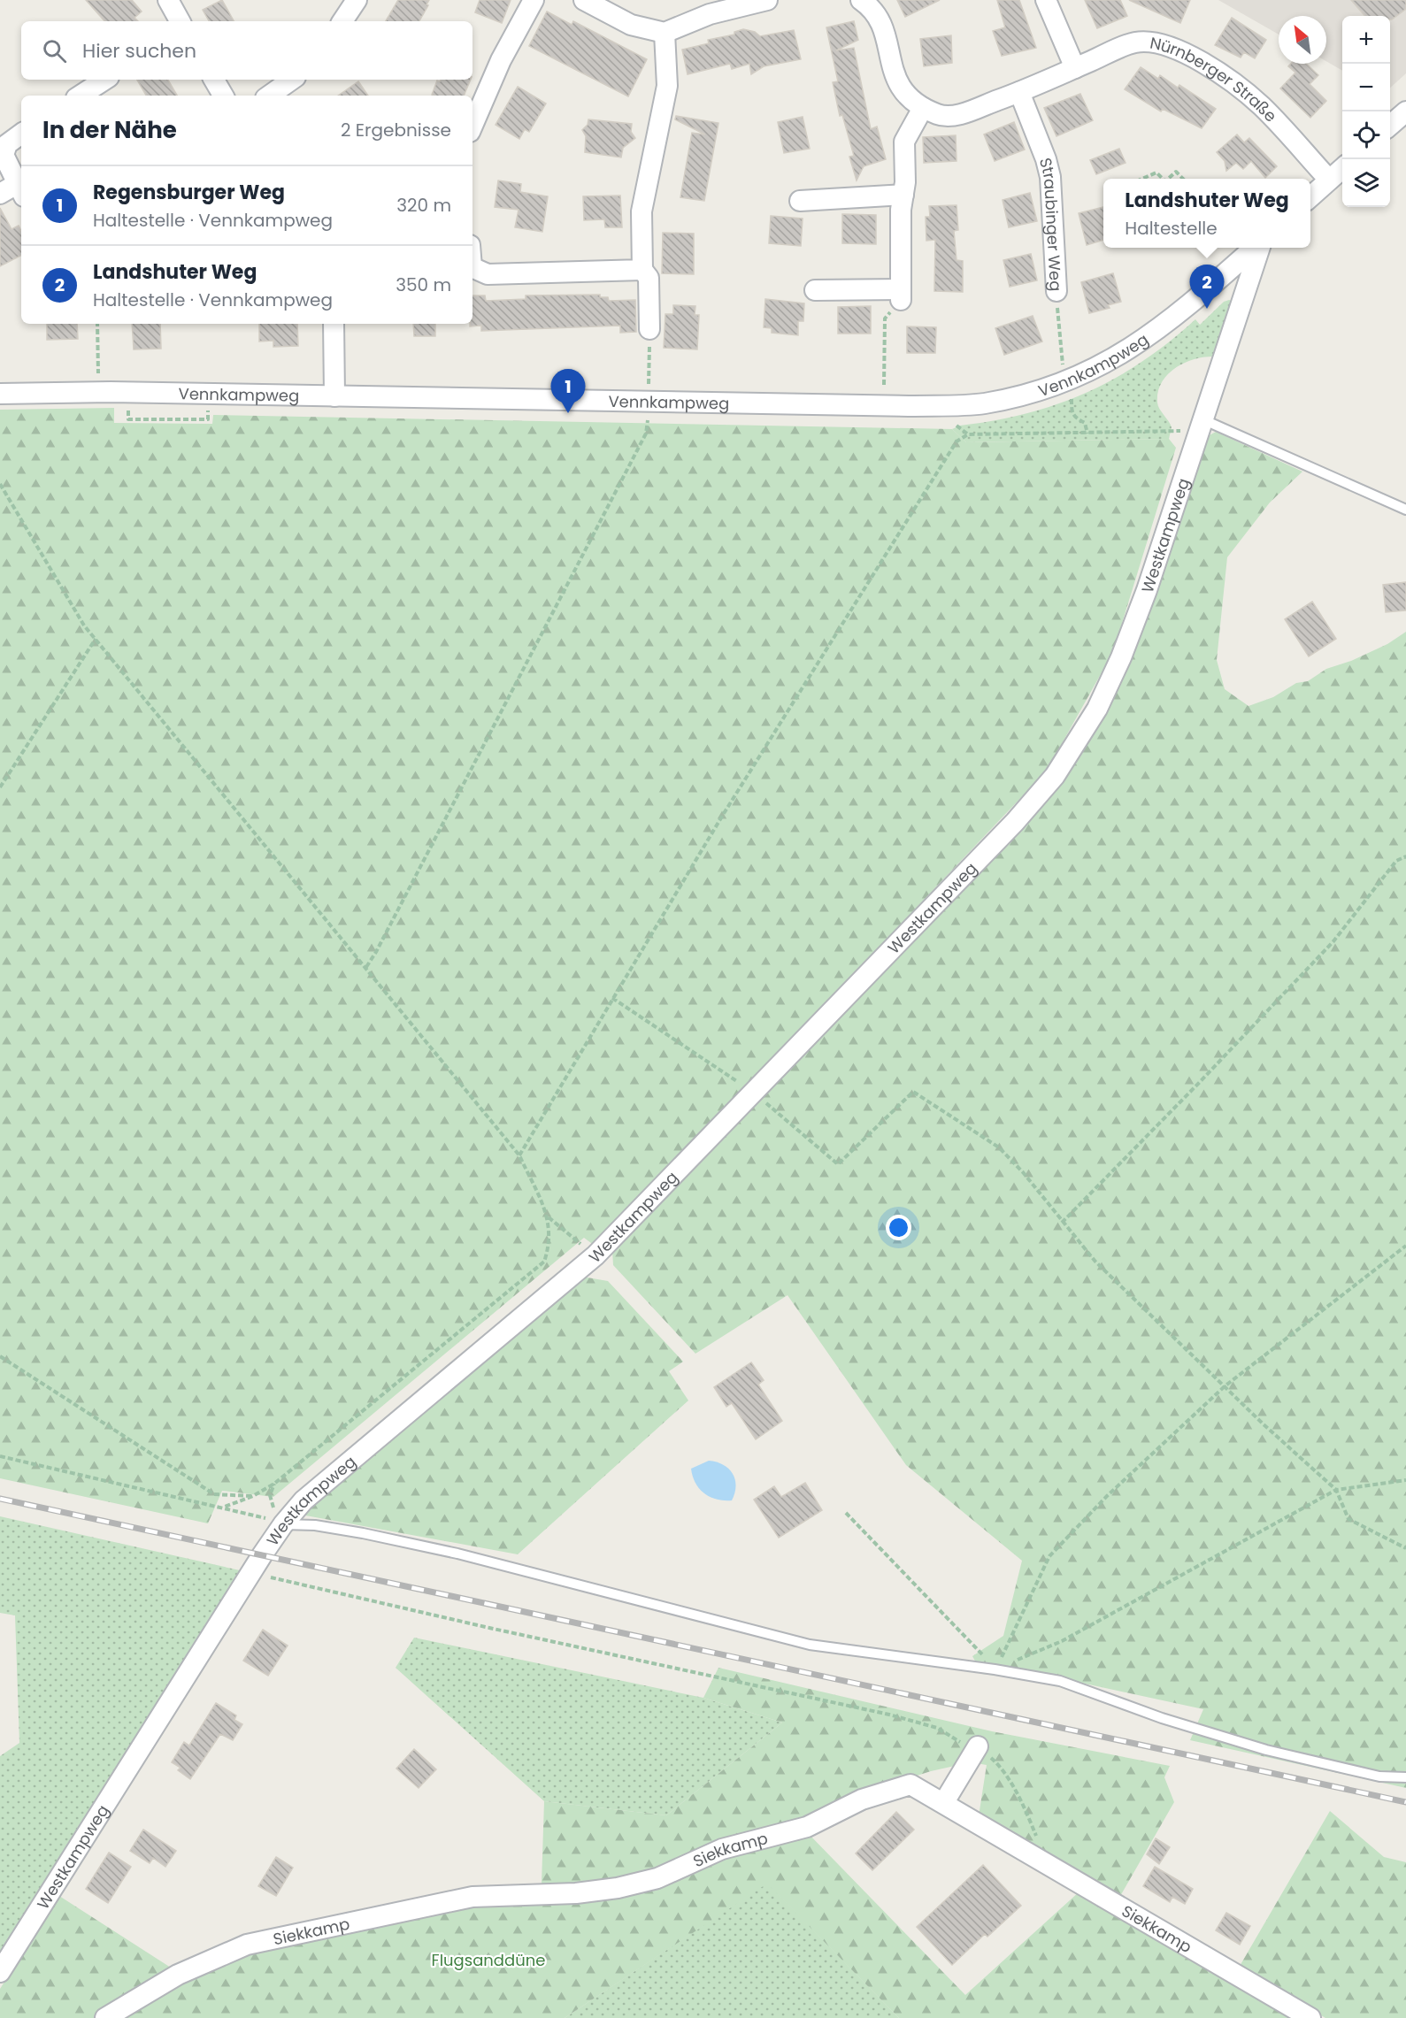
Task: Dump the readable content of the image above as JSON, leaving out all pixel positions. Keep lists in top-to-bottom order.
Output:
{
  "streets": {
    "street": [
      "Nürnberger Straße",
      "Straubinger Weg",
      "Vennkampweg",
      "Westkampweg",
      "Siekkamp"
    ]
  },
  "crossings": [
    ["Nürnberger Straße", "Straubinger Weg"]
  ],
  "parks": ["Flugsanddüne"],
  "north": "top left",
  "page": {
    "map_buttons": ["+", "−"],
    "search": "Hier suchen",
    "heading": ["In der Nähe", "2 Ergebnisse"],
    "list": [
      {
        "mark": "1",
        "name": "Regensburger Weg",
        "note": "Haltestelle · Vennkampweg",
        "value": "320 m"
      },
      {
        "mark": "2",
        "name": "Landshuter Weg",
        "note": "Haltestelle · Vennkampweg",
        "value": "350 m"
      }
    ],
    "popup": ["Landshuter Weg", "Haltestelle"],
    "pins": ["2", "1"]
  }
}
